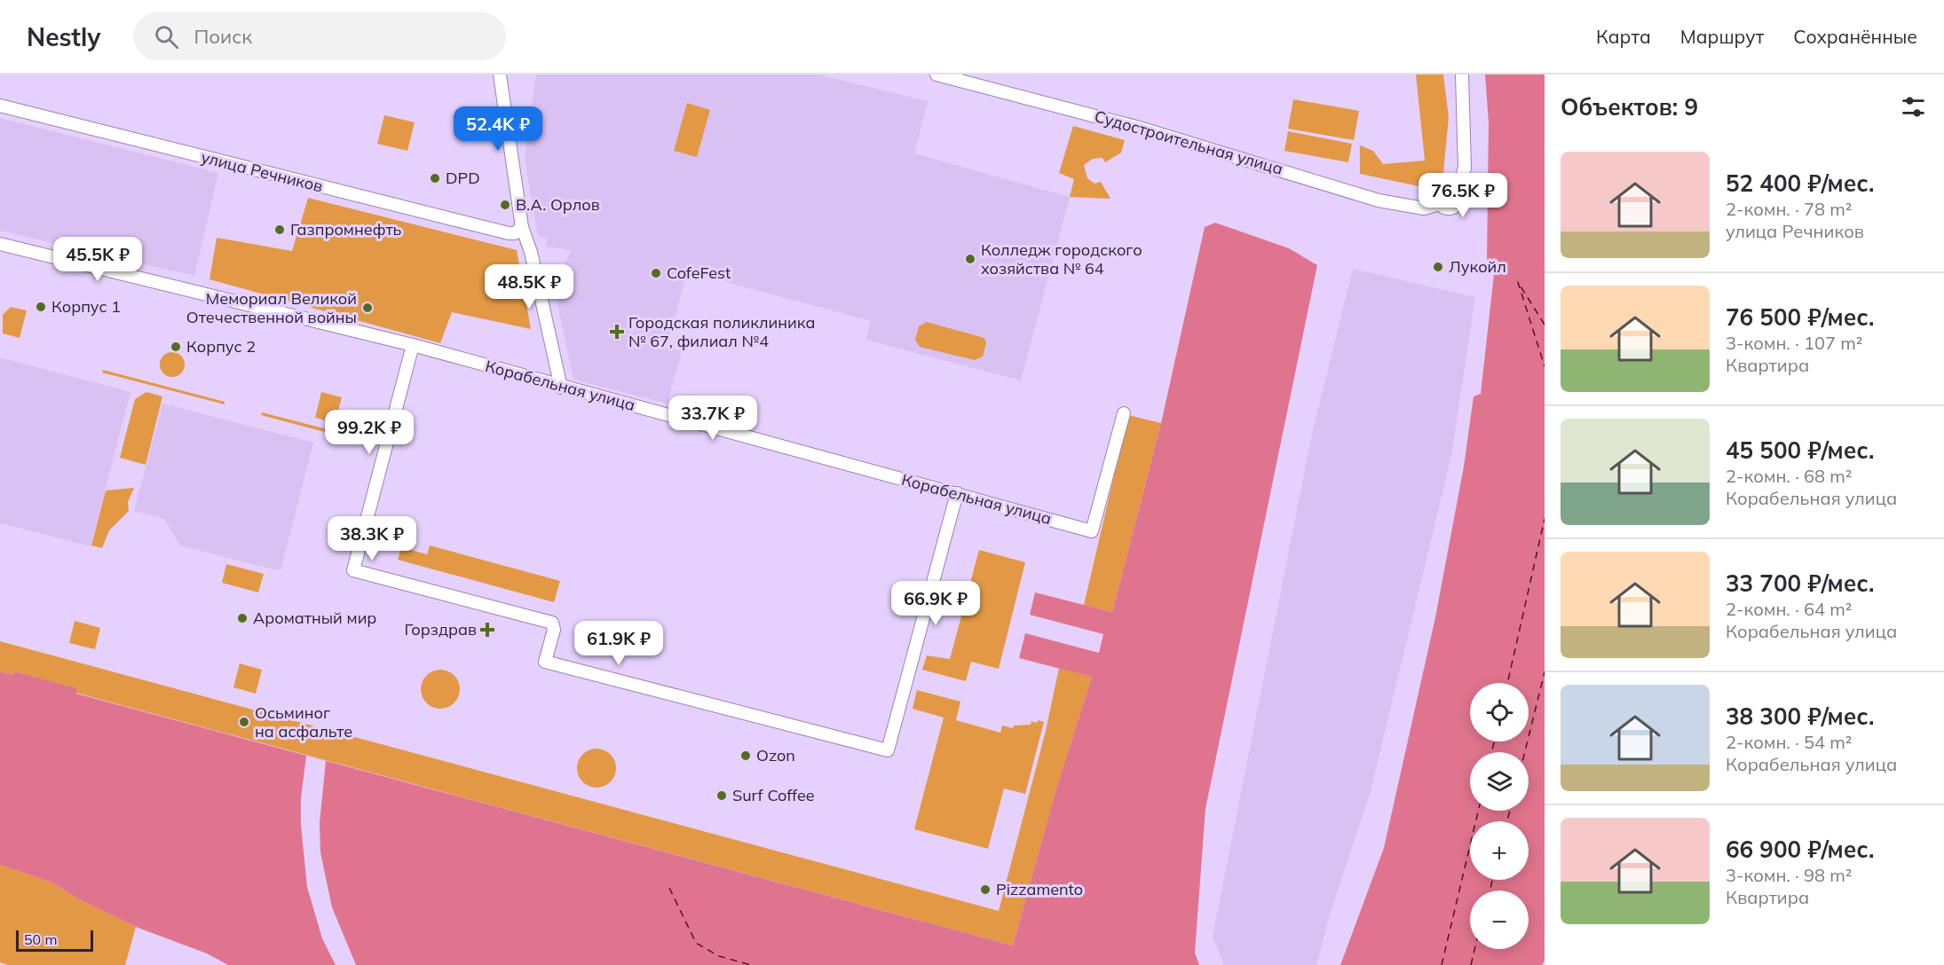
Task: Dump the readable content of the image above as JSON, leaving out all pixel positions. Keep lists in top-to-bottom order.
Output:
{
  "streets": {
    "street": ["Судостроительная улица", "улица Речников", "Корабельная улица"]
  },
  "places": {
    "other": [
      "DPD",
      "В.А. Орлов",
      "Газпромнефть",
      "Колледж городского хозяйства № 64",
      "Лукойл",
      "CofeFest",
      "Корпус 1",
      "Мемориал Великой Отечественной войны",
      "Корпус 2",
      "Ароматный мир",
      "Осьминог на асфальте",
      "Ozon",
      "Surf Coffee",
      "Pizzamento"
    ],
    "health": ["Городская поликлиника № 67, филиал №4", "Горздрав"]
  },
  "scale_bar": "50 m",
  "page": {
    "header": "Nestly",
    "search": "Поиск",
    "nav": ["Карта", "Маршрут", "Сохранённые"],
    "heading": "Объектов: 9",
    "price": [
      "52.4K ₽",
      "76.5K ₽",
      "45.5K ₽",
      "48.5K ₽",
      "33.7K ₽",
      "99.2K ₽",
      "38.3K ₽",
      "66.9K ₽",
      "61.9K ₽"
    ],
    "list": [
      {
        "name": "52 400 ₽/мес.",
        "note": "2-комн. · 78 m² · улица Речников"
      },
      {
        "name": "76 500 ₽/мес.",
        "note": "3-комн. · 107 m² · Квартира"
      },
      {
        "name": "45 500 ₽/мес.",
        "note": "2-комн. · 68 m² · Корабельная улица"
      },
      {
        "name": "33 700 ₽/мес.",
        "note": "2-комн. · 64 m² · Корабельная улица"
      },
      {
        "name": "38 300 ₽/мес.",
        "note": "2-комн. · 54 m² · Корабельная улица"
      },
      {
        "name": "66 900 ₽/мес.",
        "note": "3-комн. · 98 m² · Квартира"
      }
    ],
    "map_buttons": ["+", "−"],
    "scale": "50 m"
  }
}
